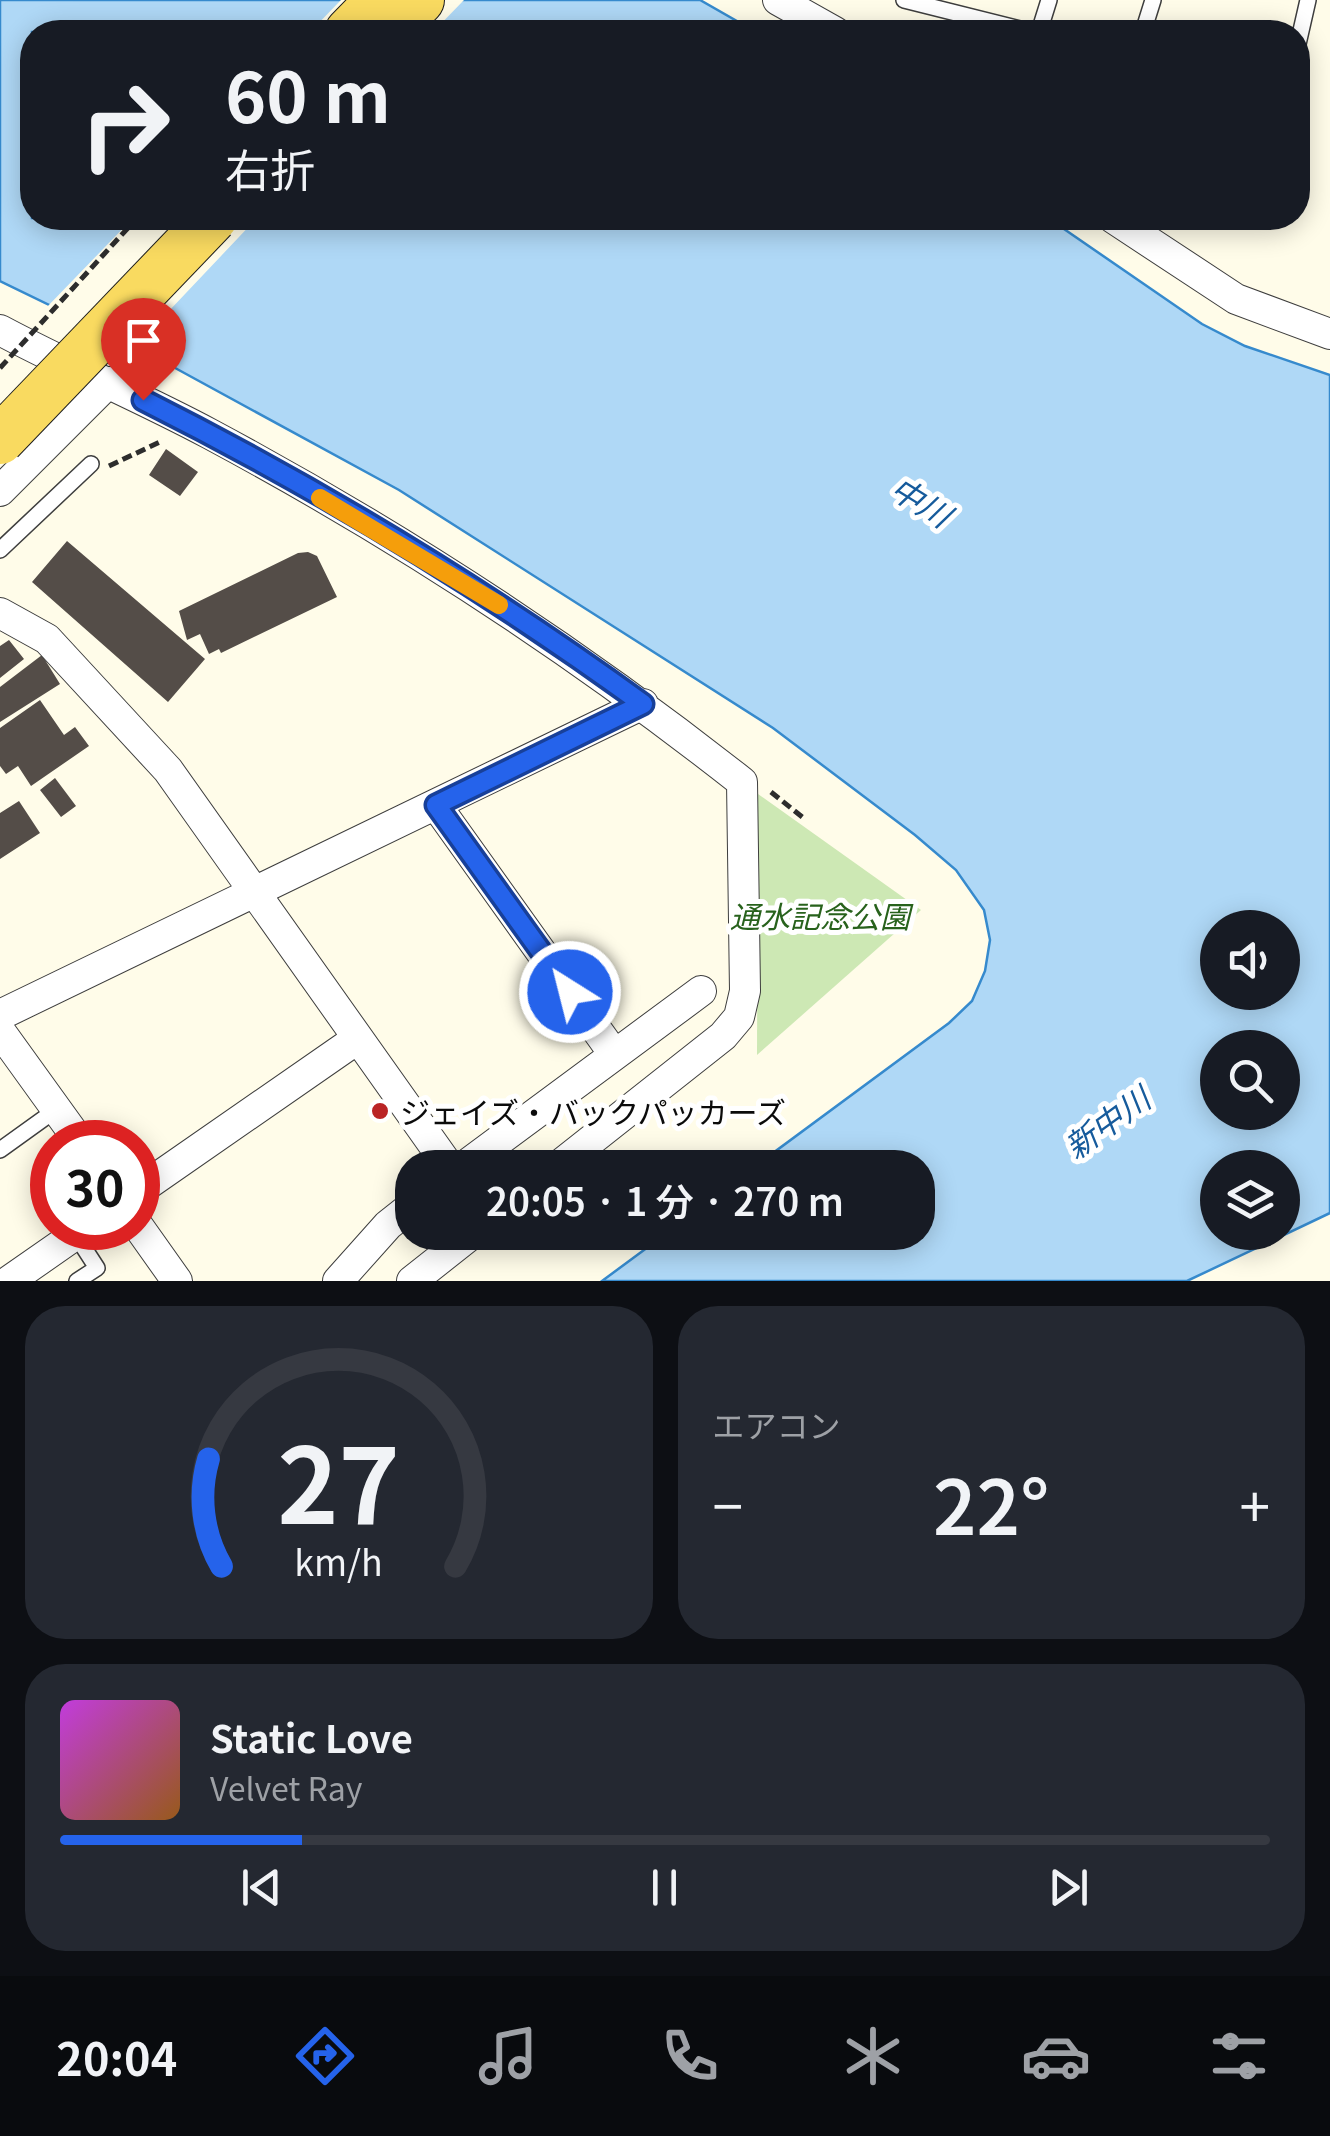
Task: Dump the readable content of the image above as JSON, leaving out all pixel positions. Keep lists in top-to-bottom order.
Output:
{
  "water": ["中川", "新中川"],
  "parks": ["通水記念公園"],
  "places": ["ジェイズ・バックパッカーズ"],
  "page": {
    "turn": ["60 m", "右折"],
    "limit": "30",
    "trip": "20:05 · 1 分 · 270 m",
    "tile": "エアコン",
    "heat": ["−", "22°", "+"],
    "song": ["Static Love", "Velvet Ray"],
    "tabs": "20:04",
    "gauge": ["27", "km/h"]
  }
}
